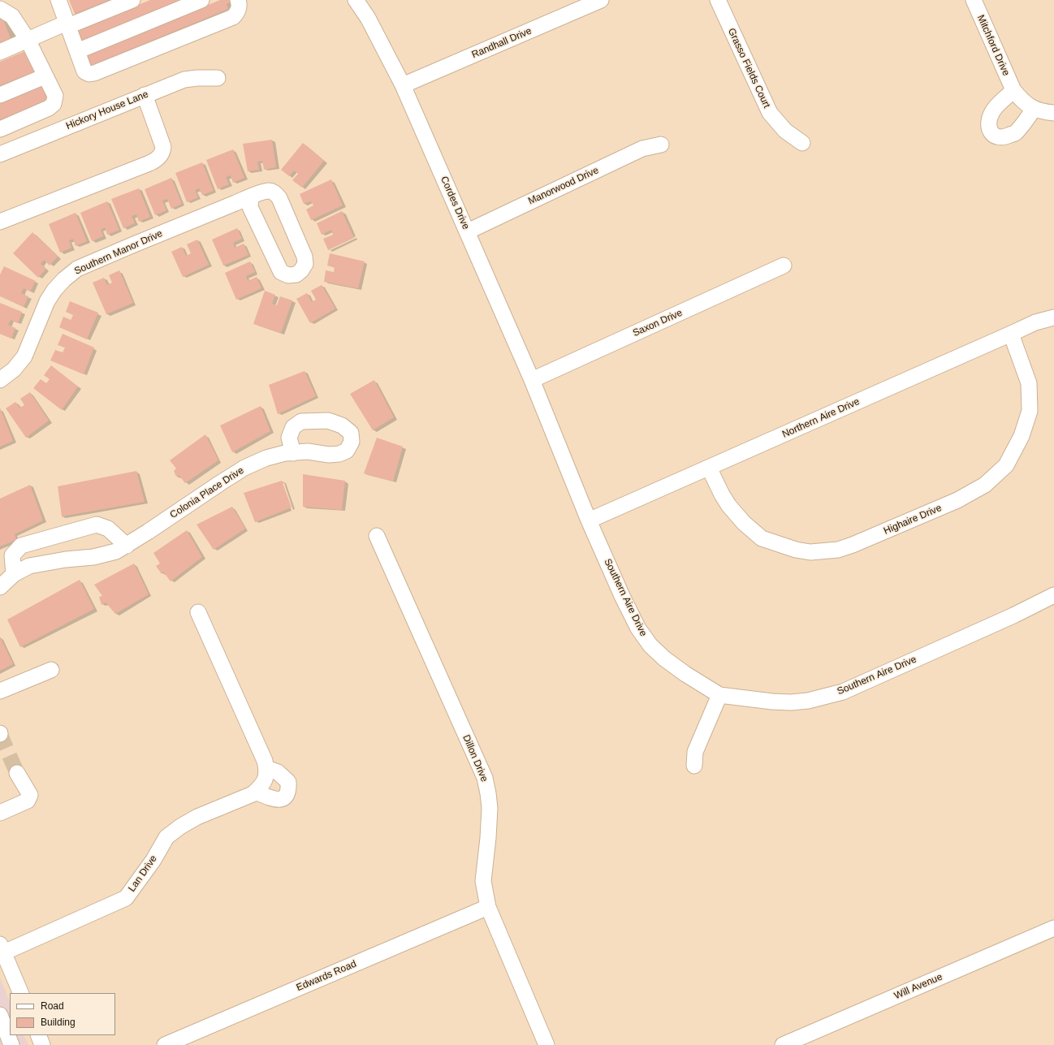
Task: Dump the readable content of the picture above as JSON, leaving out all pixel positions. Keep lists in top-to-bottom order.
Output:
{
  "streets": {
    "street": [
      "Randhall Drive",
      "Mitchford Drive",
      "Grasso Fields Court",
      "Hickory House Lane",
      "Manorwood Drive",
      "Cordes Drive",
      "Southern Manor Drive",
      "Saxon Drive",
      "Northern Aire Drive",
      "Colonia Place Drive",
      "Highaire Drive",
      "Southern Aire Drive",
      "Dillon Drive",
      "Lan Drive",
      "Edwards Road",
      "Will Avenue"
    ]
  },
  "crossings": [
    ["Randhall Drive", "Cordes Drive"],
    ["Manorwood Drive", "Cordes Drive"],
    ["Cordes Drive", "Saxon Drive"],
    ["Cordes Drive", "Southern Aire Drive"],
    ["Northern Aire Drive", "Highaire Drive"],
    ["Northern Aire Drive", "Southern Aire Drive"],
    ["Dillon Drive", "Edwards Road"]
  ],
  "legend": ["Road", "Building"]
}
